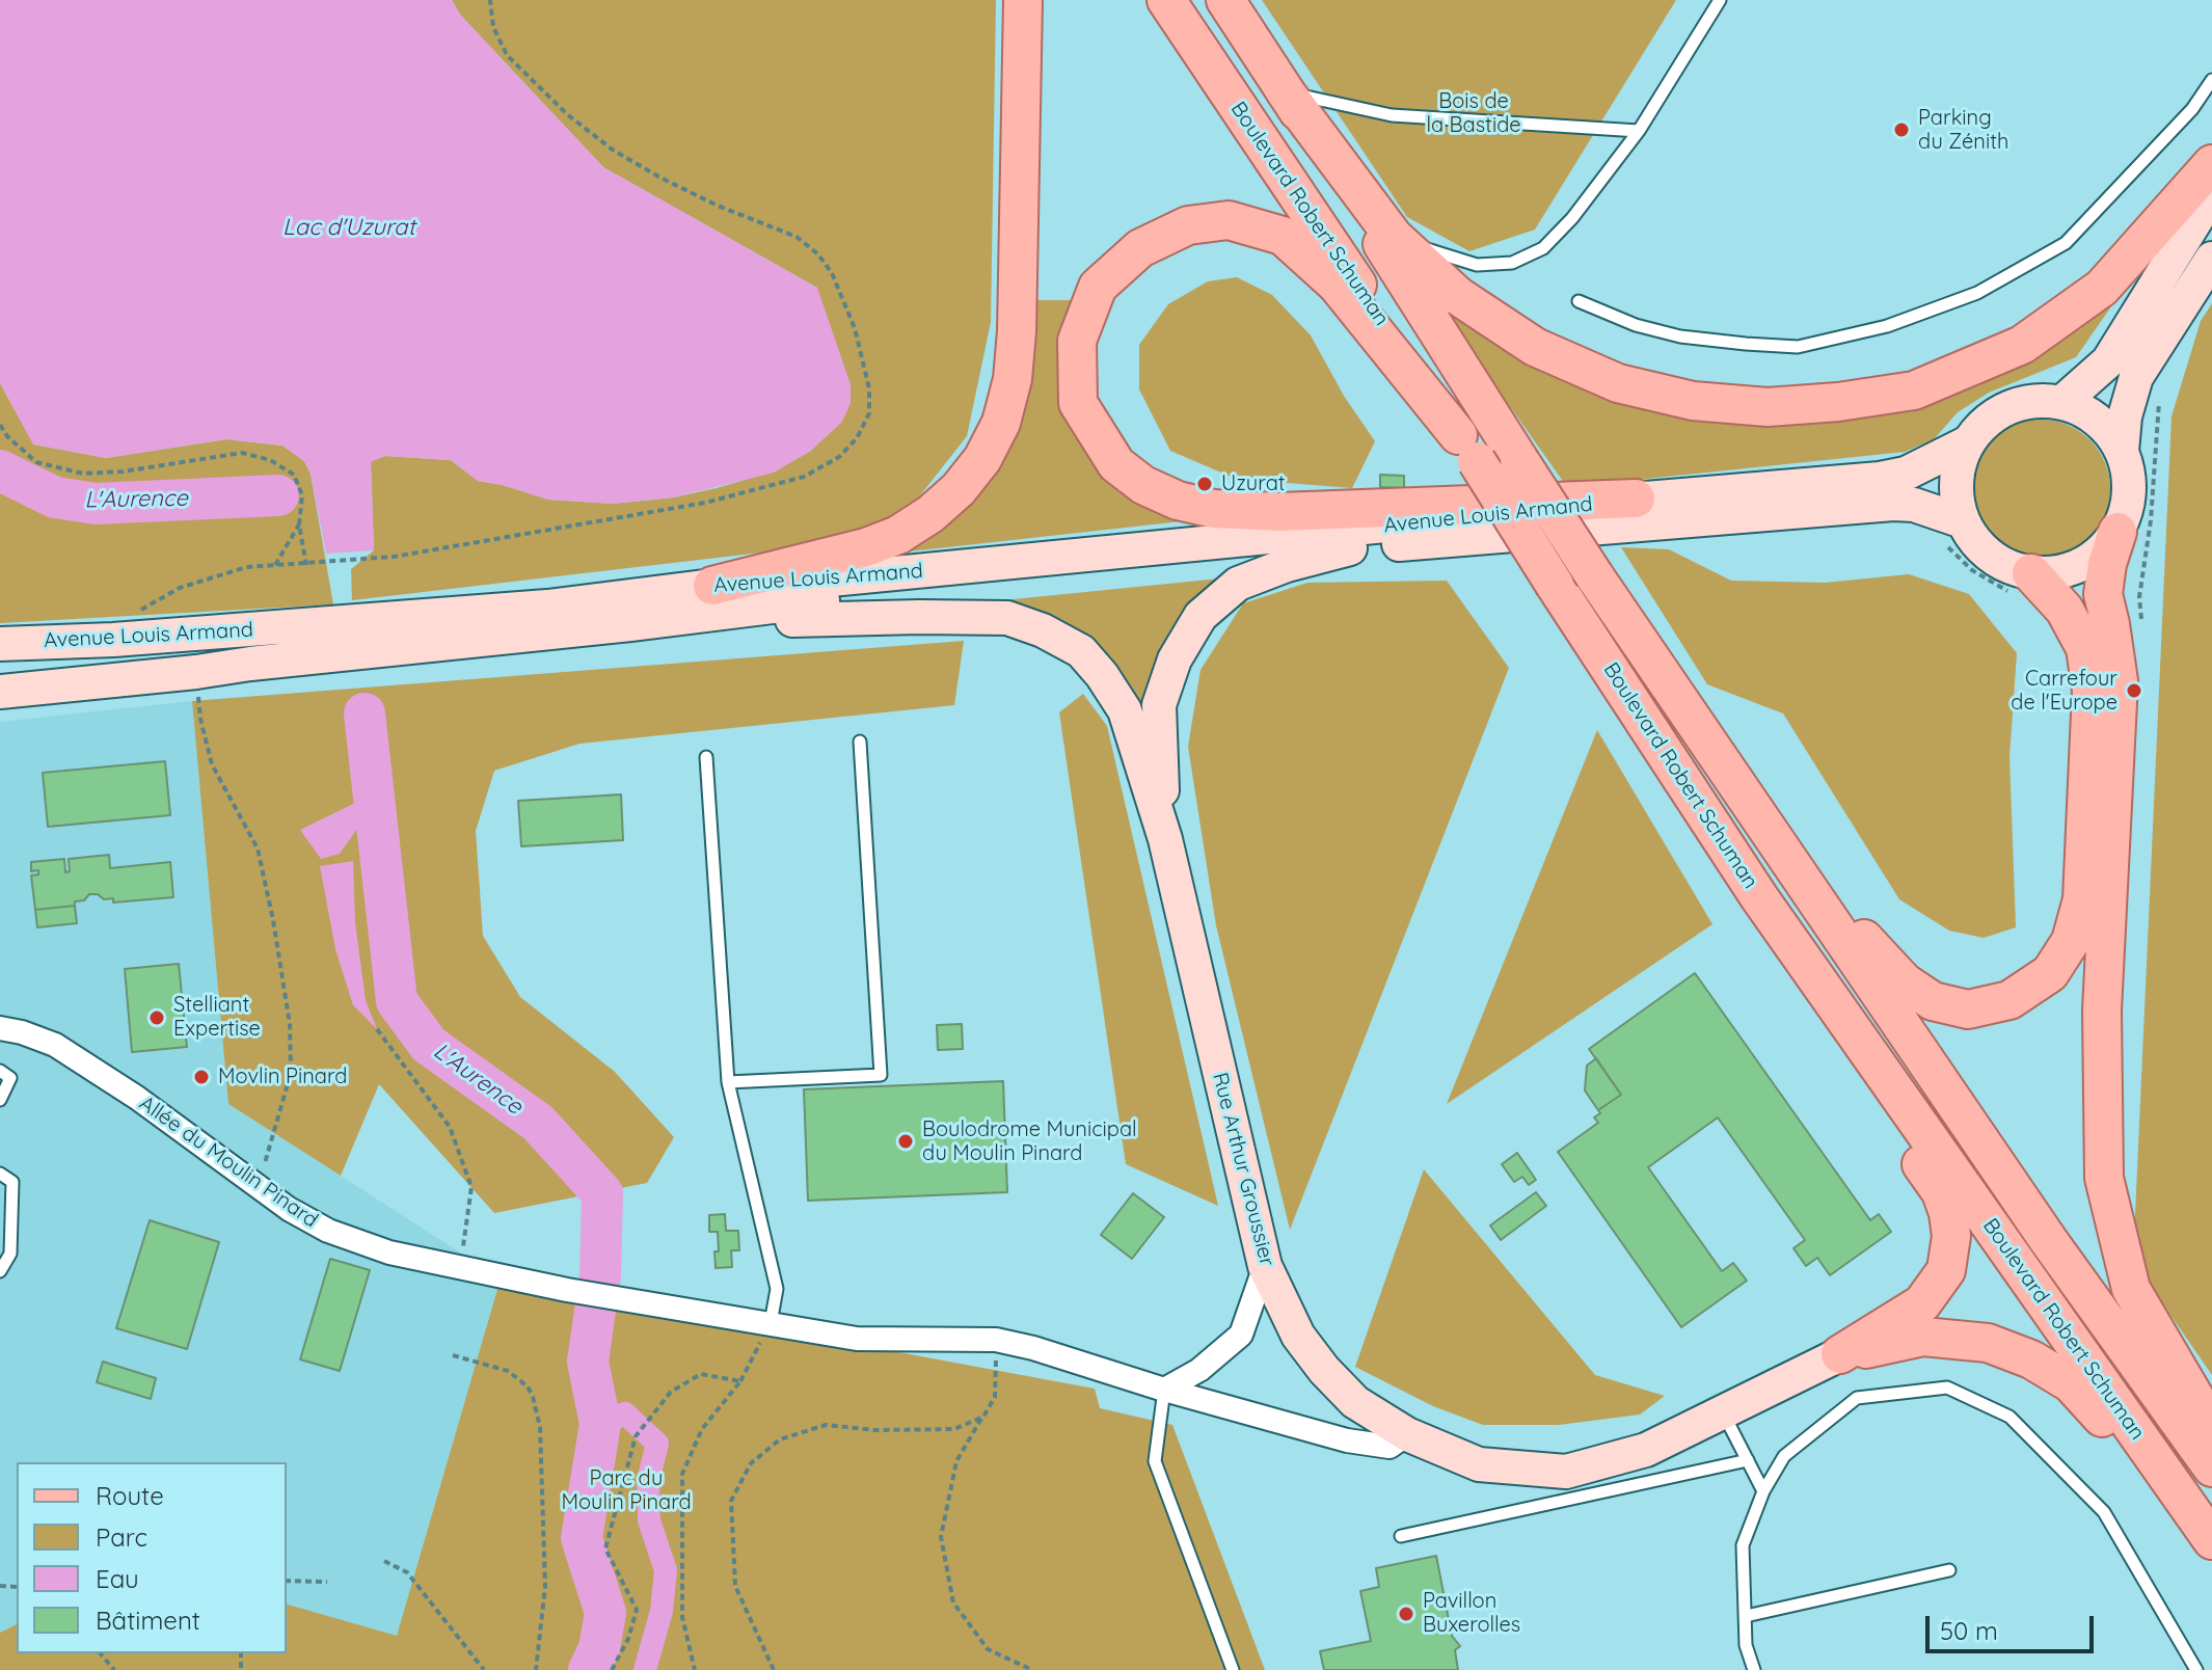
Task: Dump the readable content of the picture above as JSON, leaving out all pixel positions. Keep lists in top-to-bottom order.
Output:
{
  "streets": {
    "main road": ["Boulevard Robert Schuman", "Avenue Louis Armand", "Rue Arthur Groussier"],
    "street": ["Allée du Moulin Pinard"]
  },
  "crossings": [
    ["Allée du Moulin Pinard", "Rue Arthur Groussier"]
  ],
  "water": ["Lac d'Uzurat", "L'Aurence"],
  "parks": ["Bois de la Bastide", "Parc du Moulin Pinard"],
  "places": [
    "Parking du Zénith",
    "Uzurat",
    "Carrefour de l'Europe",
    "Stelliant Expertise",
    "Movlin Pinard",
    "Boulodrome Municipal du Moulin Pinard",
    "Pavillon Buxerolles"
  ],
  "legend": [
    "Route",
    "Parc",
    "Eau",
    "Bâtiment"
  ],
  "scale_bar": "50 m"
}
